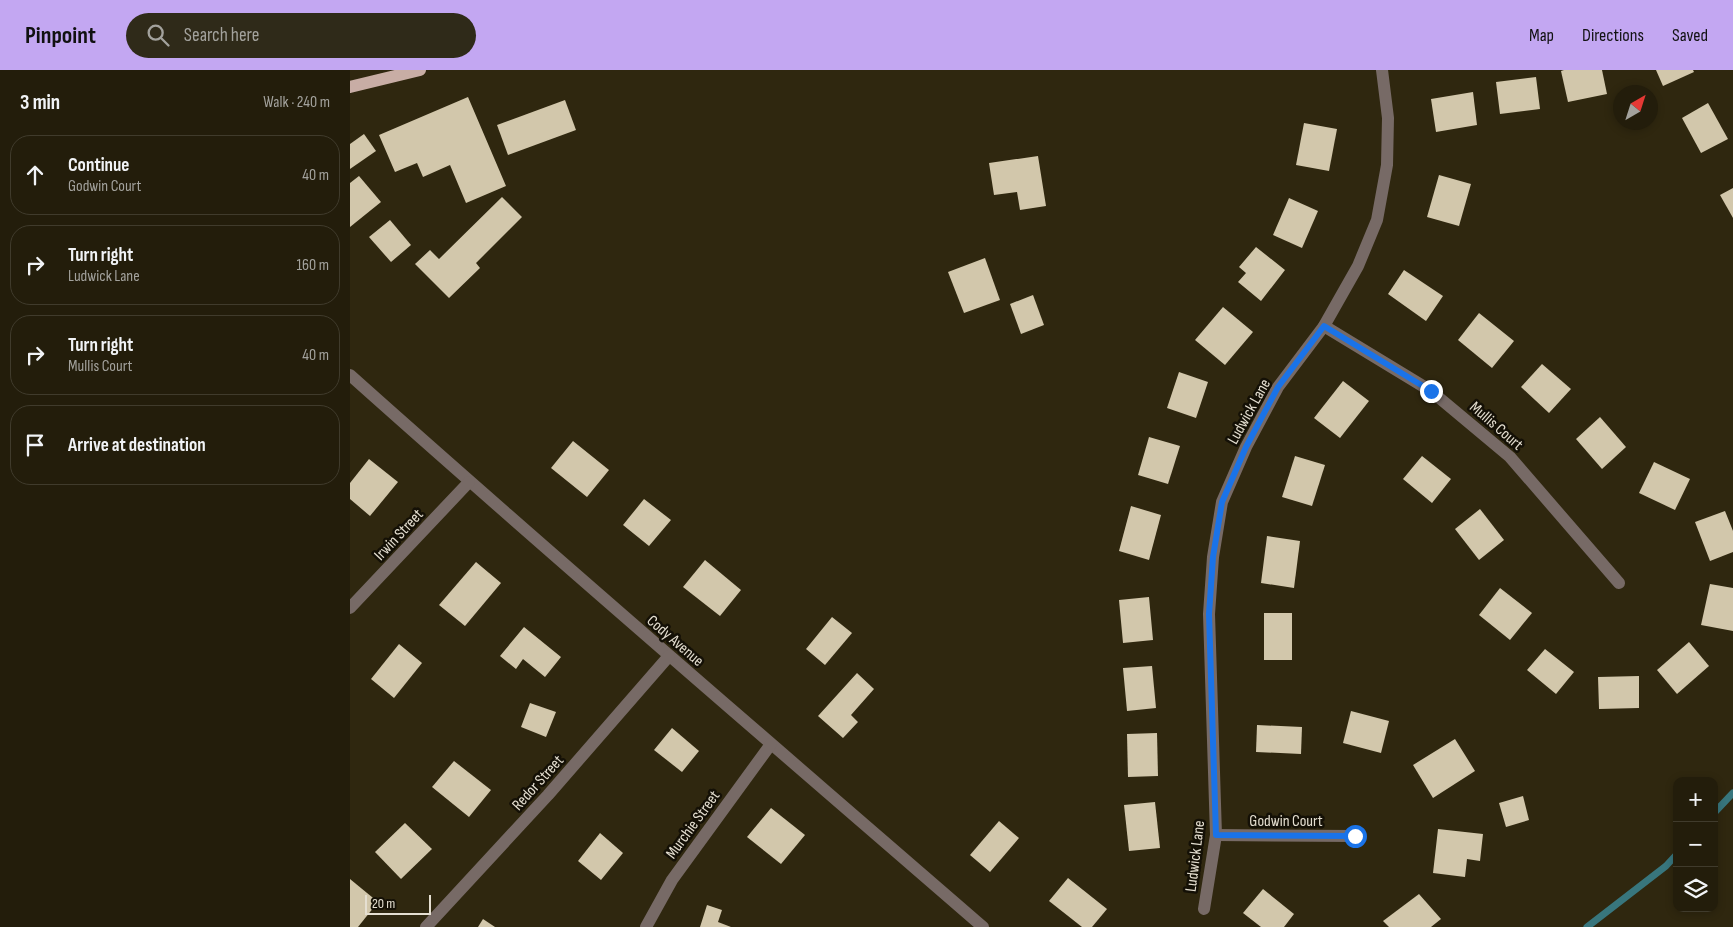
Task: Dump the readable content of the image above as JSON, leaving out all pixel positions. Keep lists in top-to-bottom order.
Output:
{
  "streets": {
    "street": [
      "Ludwick Lane",
      "Mullis Court",
      "Irwin Street",
      "Cody Avenue",
      "Redor Street",
      "Godwin Court",
      "Murchie Street"
    ]
  },
  "crossings": [
    ["Ludwick Lane", "Mullis Court"],
    ["Ludwick Lane", "Godwin Court"],
    ["Irwin Street", "Cody Avenue"],
    ["Cody Avenue", "Redor Street"],
    ["Cody Avenue", "Murchie Street"]
  ],
  "scale_bar": "20 m",
  "north": "top right",
  "page": {
    "header": "Pinpoint",
    "search": "Search here",
    "nav": ["Map", "Directions", "Saved"],
    "heading": ["3 min", "Walk · 240 m"],
    "list": [
      ["Continue", "Godwin Court", "40 m"],
      ["Turn right", "Ludwick Lane", "160 m"],
      ["Turn right", "Mullis Court", "40 m"],
      "Arrive at destination"
    ],
    "map_buttons": ["+", "−"],
    "scale": "20 m"
  }
}
